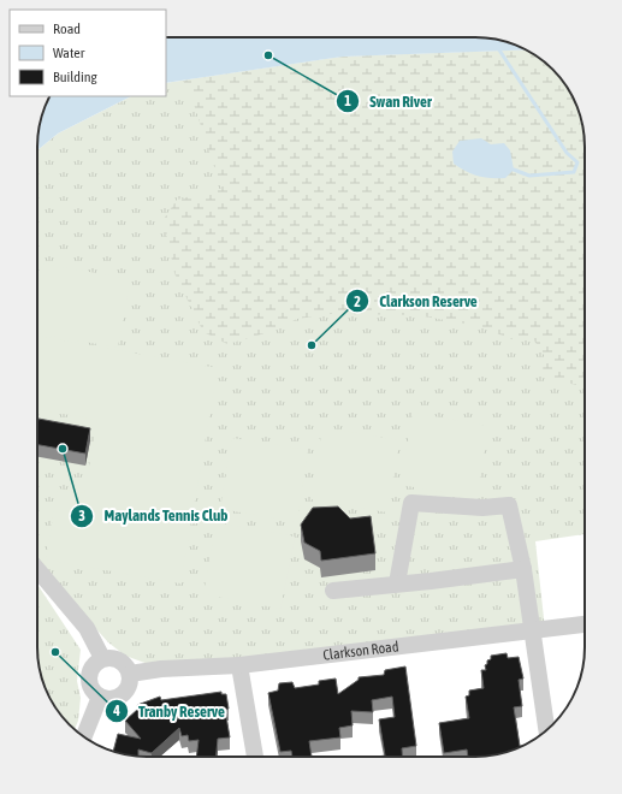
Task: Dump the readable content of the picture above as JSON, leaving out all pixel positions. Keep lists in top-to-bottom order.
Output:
{
  "streets": {
    "street": ["Clarkson Road"]
  },
  "places": [
    "Swan River",
    "Clarkson Reserve",
    "Maylands Tennis Club",
    "Tranby Reserve"
  ],
  "legend": ["Road", "Water", "Building"]
}
